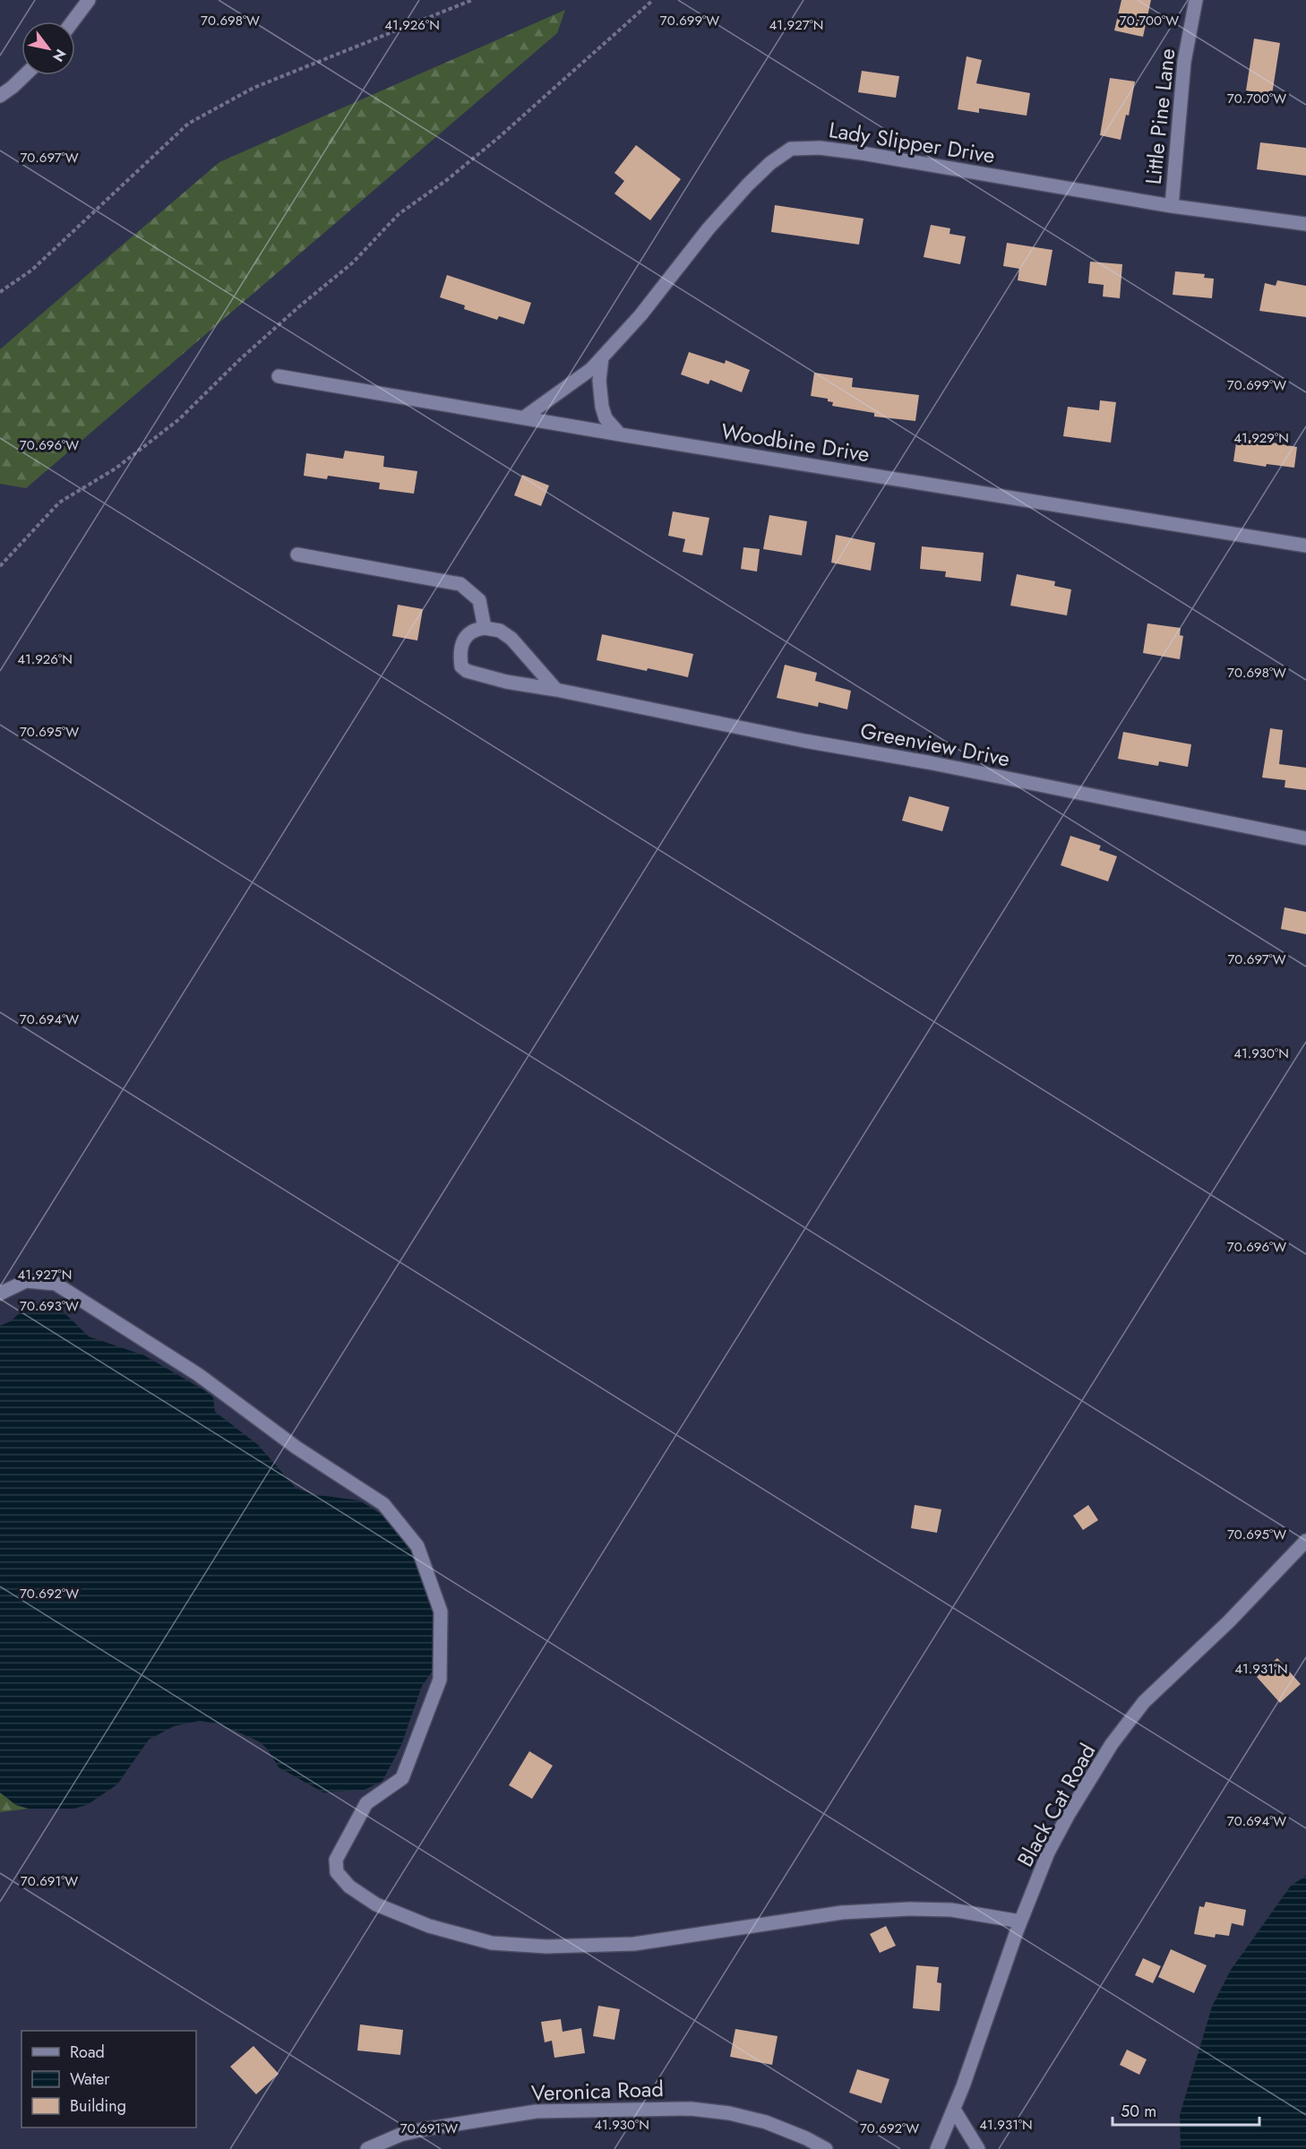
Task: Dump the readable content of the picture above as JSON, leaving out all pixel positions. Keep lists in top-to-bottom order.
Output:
{
  "streets": {
    "street": [
      "Little Pine Lane",
      "Lady Slipper Drive",
      "Woodbine Drive",
      "Greenview Drive",
      "Black Cat Road",
      "Veronica Road"
    ]
  },
  "crossings": [
    ["Little Pine Lane", "Lady Slipper Drive"],
    ["Lady Slipper Drive", "Woodbine Drive"]
  ],
  "legend": ["Road", "Water", "Building"],
  "scale_bar": "50 m",
  "north": "bottom right",
  "coordinates": [
    "70.700°W",
    "70.698°W",
    "70.699°W",
    "41.926°N",
    "41.927°N",
    "70.697°W",
    "41.929°N",
    "70.696°W",
    "70.695°W",
    "70.694°W",
    "41.930°N",
    "70.693°W",
    "70.692°W",
    "41.931°N",
    "70.691°W"
  ]
}
